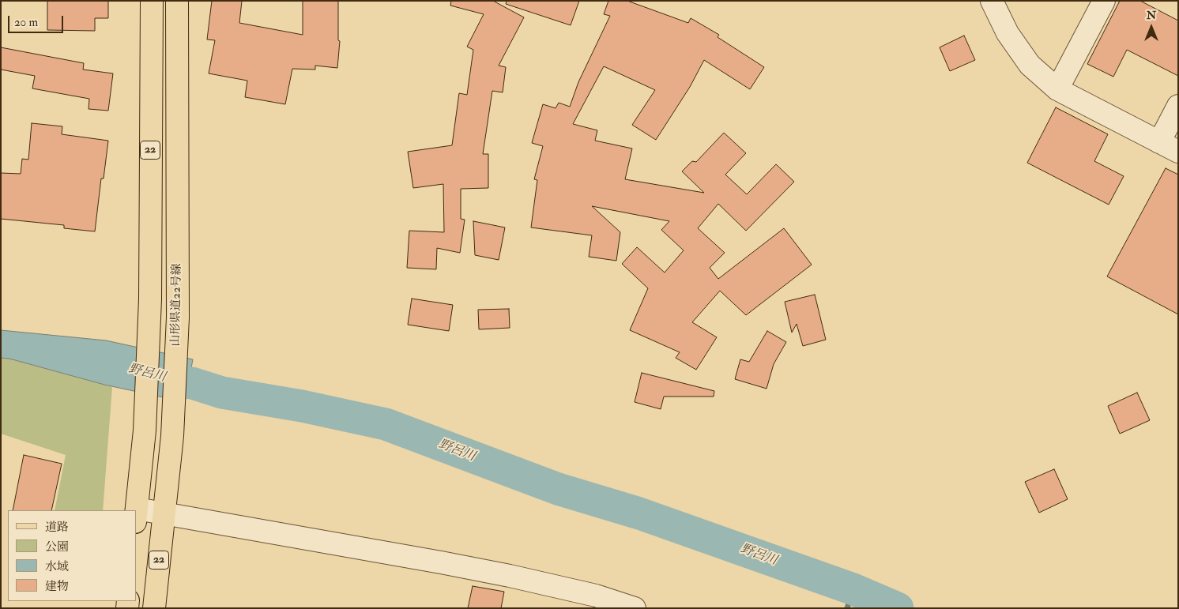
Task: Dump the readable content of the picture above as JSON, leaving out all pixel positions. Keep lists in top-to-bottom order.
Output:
{
  "streets": {
    "main road": ["22", "山形県道22号線"]
  },
  "water": ["野呂川"],
  "legend": [
    "道路",
    "公園",
    "水域",
    "建物"
  ],
  "scale_bar": "20 m",
  "north": "top"
}
